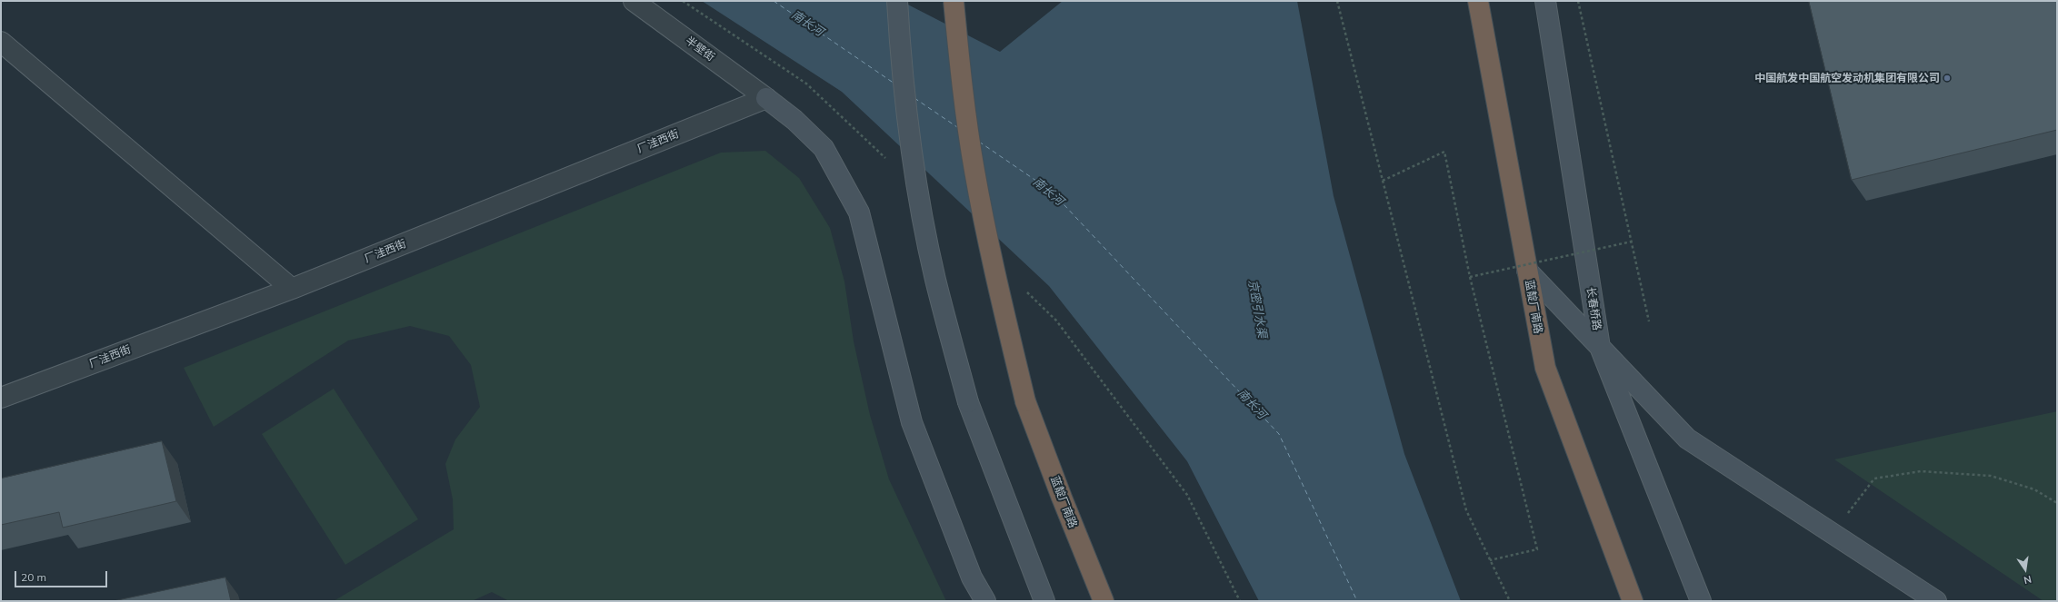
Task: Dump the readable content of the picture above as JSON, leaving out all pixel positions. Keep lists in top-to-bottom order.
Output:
{
  "streets": {
    "highway": ["蓝靛厂南路"],
    "street": ["半壁街", "厂洼西街", "长春桥路"]
  },
  "crossings": [
    ["半壁街", "厂洼西街"]
  ],
  "water": ["南长河", "京密引水渠"],
  "places": ["中国航发中国航空发动机集团有限公司"],
  "scale_bar": "20 m",
  "north": "bottom"
}
